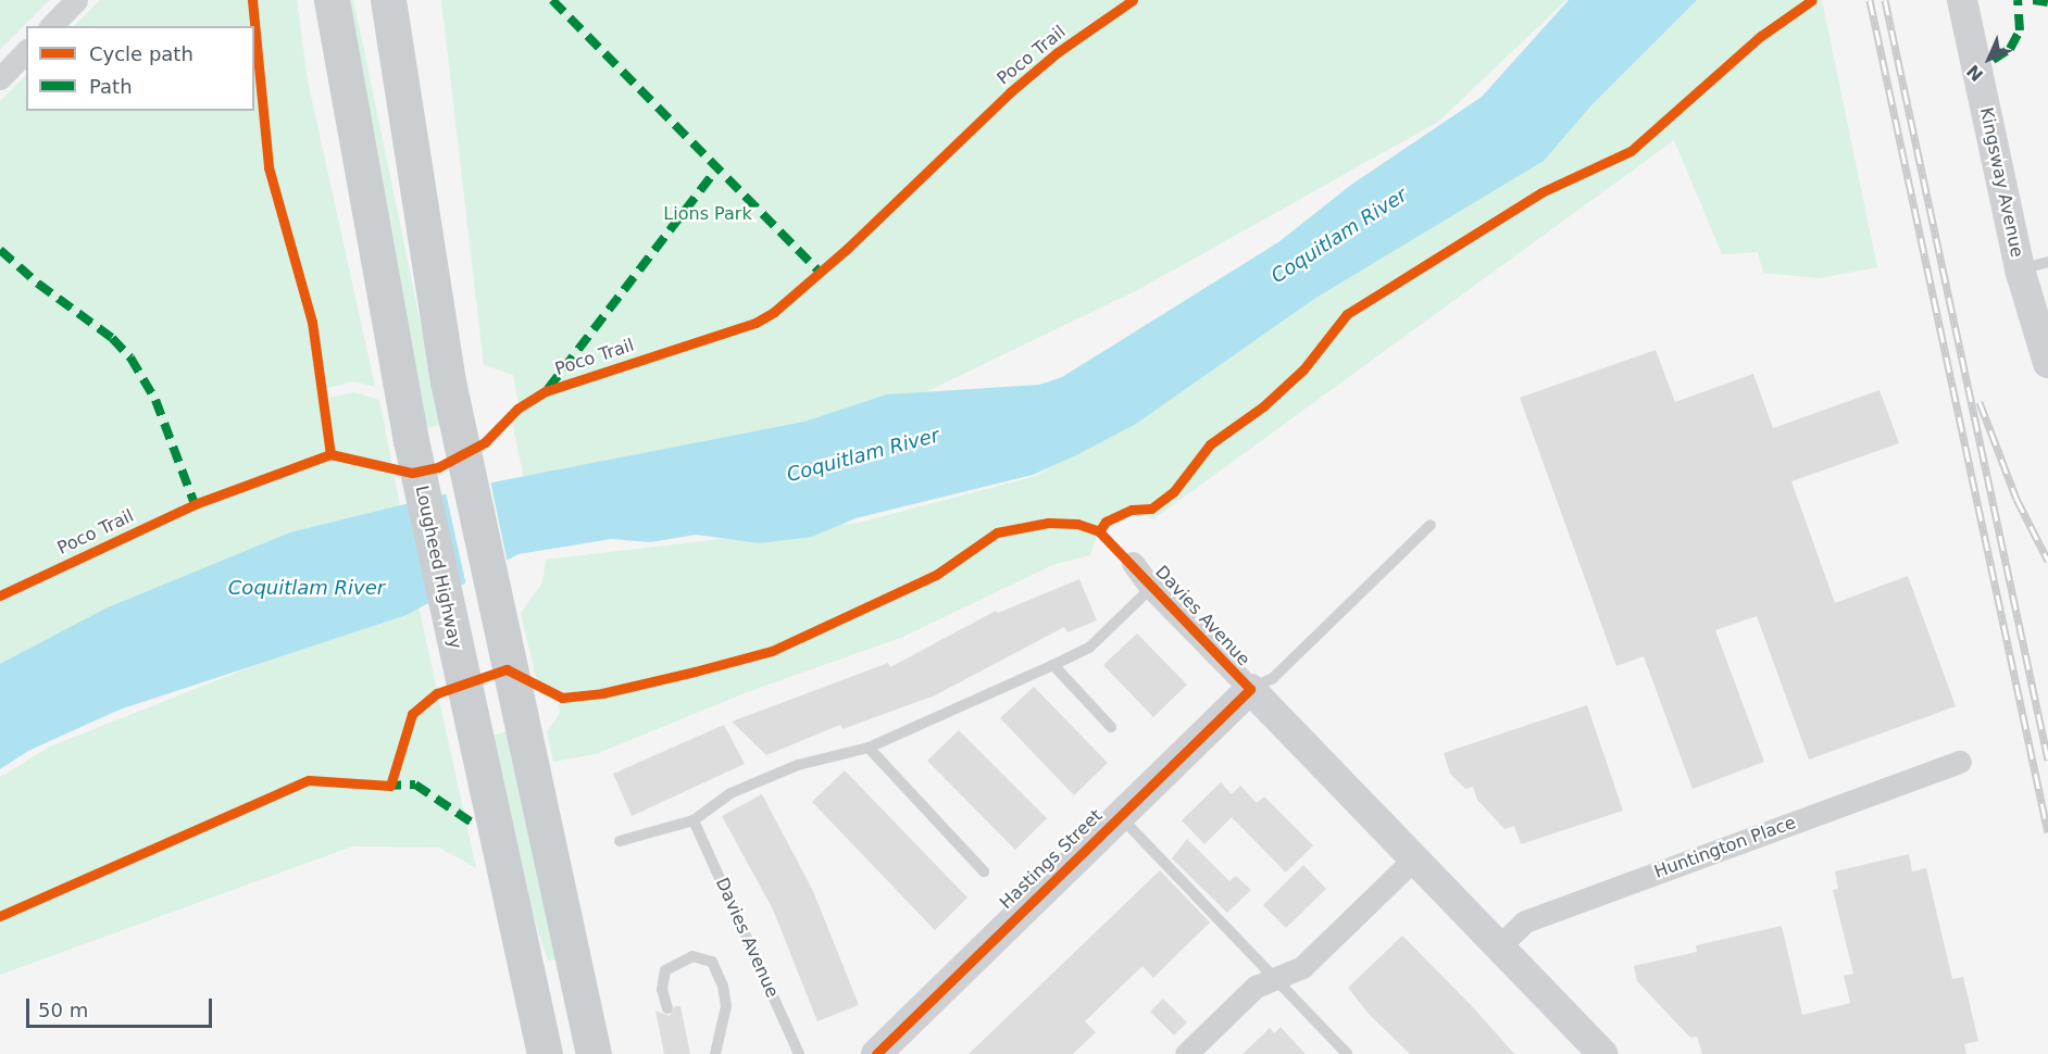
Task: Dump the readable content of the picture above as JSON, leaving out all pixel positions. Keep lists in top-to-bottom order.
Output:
{
  "streets": {
    "main road": ["Lougheed Highway"],
    "street": [
      "Kingsway Avenue",
      "Davies Avenue",
      "Huntington Place",
      "Hastings Street"
    ],
    "cycle path": ["Poco Trail"]
  },
  "crossings": [
    ["Davies Avenue", "Huntington Place"],
    ["Davies Avenue", "Hastings Street"]
  ],
  "water": ["Coquitlam River"],
  "parks": ["Lions Park"],
  "legend": ["Cycle path", "Path"],
  "scale_bar": "50 m",
  "north": "bottom left"
}
